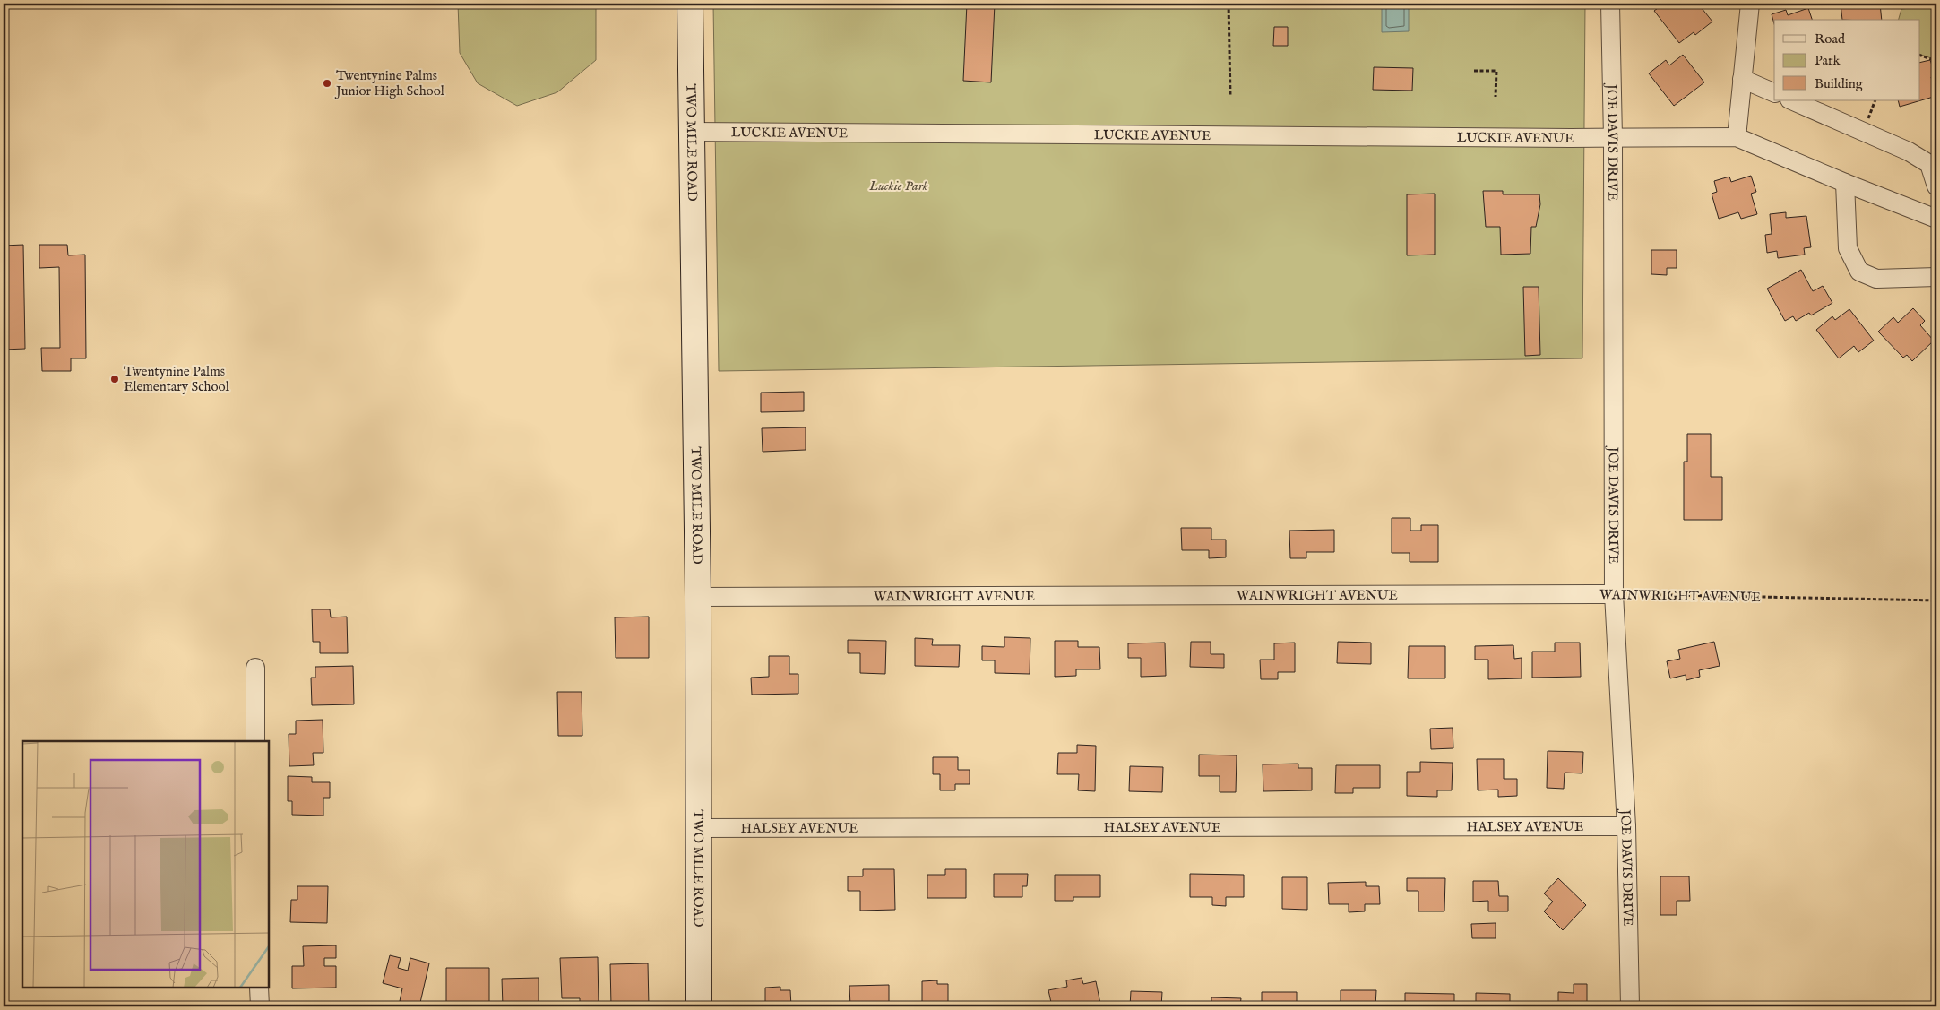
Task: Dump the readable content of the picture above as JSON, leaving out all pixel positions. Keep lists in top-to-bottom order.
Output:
{
  "streets": {
    "street": [
      "LUCKIE AVENUE",
      "TWO MILE ROAD",
      "JOE DAVIS DRIVE",
      "WAINWRIGHT AVENUE",
      "HALSEY AVENUE"
    ]
  },
  "crossings": [
    ["LUCKIE AVENUE", "TWO MILE ROAD"],
    ["LUCKIE AVENUE", "JOE DAVIS DRIVE"],
    ["TWO MILE ROAD", "WAINWRIGHT AVENUE"],
    ["TWO MILE ROAD", "HALSEY AVENUE"],
    ["JOE DAVIS DRIVE", "WAINWRIGHT AVENUE"],
    ["JOE DAVIS DRIVE", "HALSEY AVENUE"]
  ],
  "parks": ["Luckie Park"],
  "places": ["Twentynine Palms Junior High School", "Twentynine Palms Elementary School"],
  "legend": ["Road", "Park", "Building"]
}
